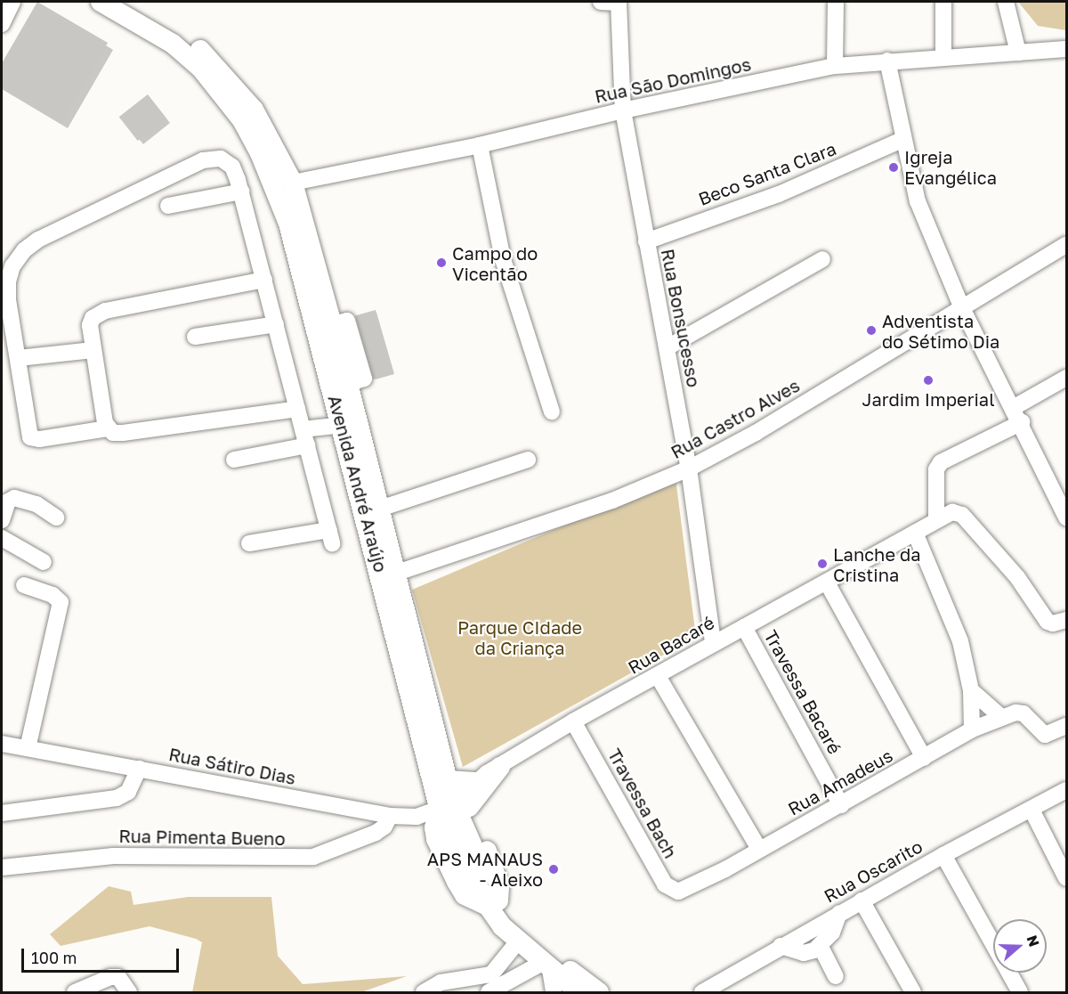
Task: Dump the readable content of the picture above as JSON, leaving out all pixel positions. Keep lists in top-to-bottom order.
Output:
{
  "streets": {
    "main road": ["Avenida André Araújo"],
    "street": [
      "Rua São Domingos",
      "Beco Santa Clara",
      "Rua Bonsucesso",
      "Rua Castro Alves",
      "Rua Bacaré",
      "Travessa Bacaré",
      "Rua Sátiro Dias",
      "Rua Amadeus",
      "Travessa Bach",
      "Rua Pimenta Bueno",
      "Rua Oscarito"
    ]
  },
  "crossings": [
    ["Rua São Domingos", "Rua Bonsucesso"],
    ["Rua São Domingos", "Avenida André Araújo"],
    ["Beco Santa Clara", "Rua Bonsucesso"],
    ["Rua Bonsucesso", "Rua Castro Alves"],
    ["Rua Bonsucesso", "Rua Bacaré"],
    ["Rua Castro Alves", "Avenida André Araújo"],
    ["Avenida André Araújo", "Rua Bacaré"],
    ["Avenida André Araújo", "Rua Sátiro Dias"],
    ["Rua Bacaré", "Travessa Bacaré"],
    ["Rua Bacaré", "Rua Sátiro Dias"],
    ["Rua Bacaré", "Travessa Bach"],
    ["Travessa Bacaré", "Rua Amadeus"],
    ["Rua Sátiro Dias", "Rua Pimenta Bueno"],
    ["Rua Amadeus", "Travessa Bach"]
  ],
  "parks": ["Parque CIdade da Criança"],
  "places": [
    "Igreja Evangélica",
    "Campo do Vicentão",
    "Adventista do Sétimo Dia",
    "Jardim Imperial",
    "Lanche da Cristina",
    "APS MANAUS - Aleixo"
  ],
  "scale_bar": "100 m",
  "north": "right"
}
